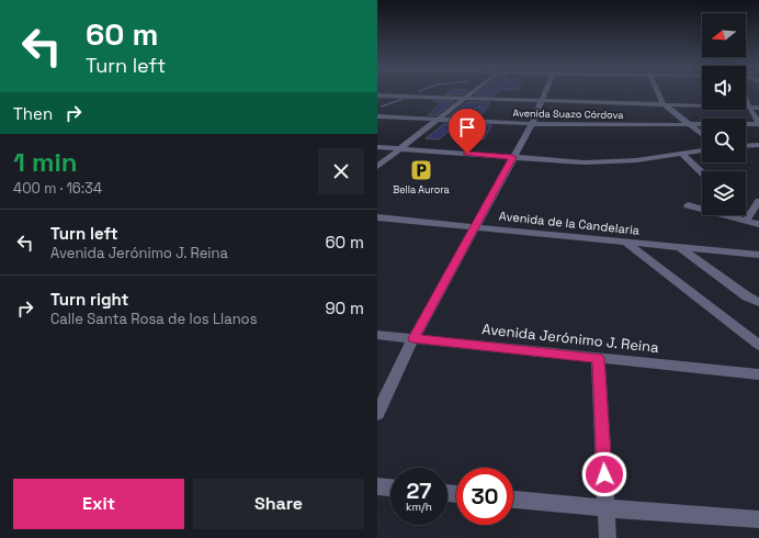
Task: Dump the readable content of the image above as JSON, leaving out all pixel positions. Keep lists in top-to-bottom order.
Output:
{
  "streets": {
    "street": ["Avenida Suazo Córdova", "Avenida de la Candelaria", "Avenida Jerónimo J. Reina"]
  },
  "places": {
    "parking": ["Bella Aurora"]
  },
  "north": "left",
  "page": {
    "turn": ["60 m", "Turn left"],
    "then": "Then",
    "heading": ["1 min", "400 m · 16:34"],
    "list": [
      {
        "name": "Turn left",
        "note": "Avenida Jerónimo J. Reina",
        "value": "60 m"
      },
      {
        "name": "Turn right",
        "note": "Calle Santa Rosa de los Llanos",
        "value": "90 m"
      }
    ],
    "speed": "27 km/h",
    "limit": "30",
    "buttons": ["Exit", "Share"]
  }
}
